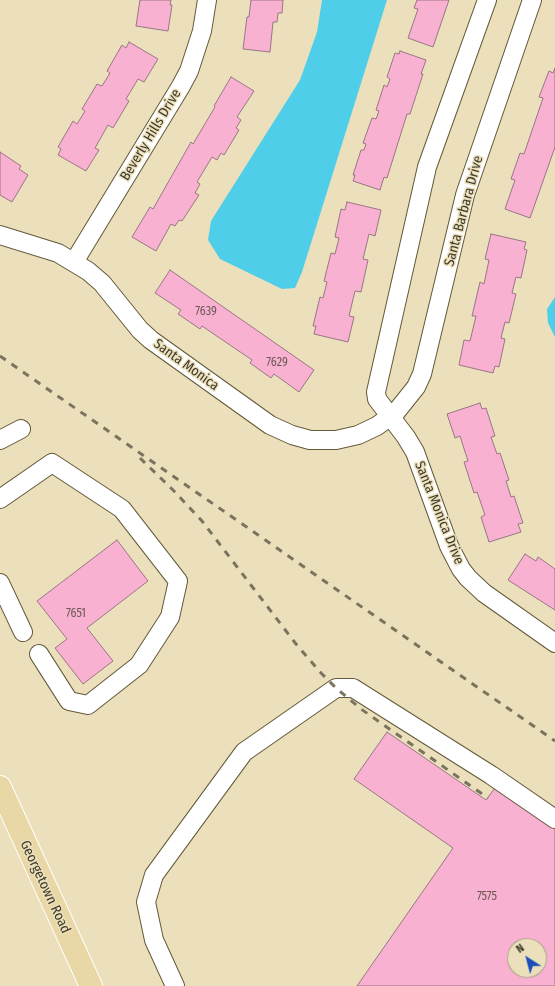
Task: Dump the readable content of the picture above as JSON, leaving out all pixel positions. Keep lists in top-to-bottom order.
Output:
{
  "streets": {
    "main road": ["Georgetown Road"],
    "street": [
      "Beverly Hills Drive",
      "Santa Barbara Drive",
      "Santa Monica",
      "Santa Monica Drive"
    ]
  },
  "crossings": [
    ["Beverly Hills Drive", "Santa Monica"],
    ["Santa Barbara Drive", "Santa Monica"],
    ["Santa Barbara Drive", "Santa Monica Drive"],
    ["Santa Monica", "Santa Monica Drive"]
  ],
  "house_numbers": [
    "7639",
    "7629",
    "7651",
    "7575"
  ],
  "north": "top left"
}
